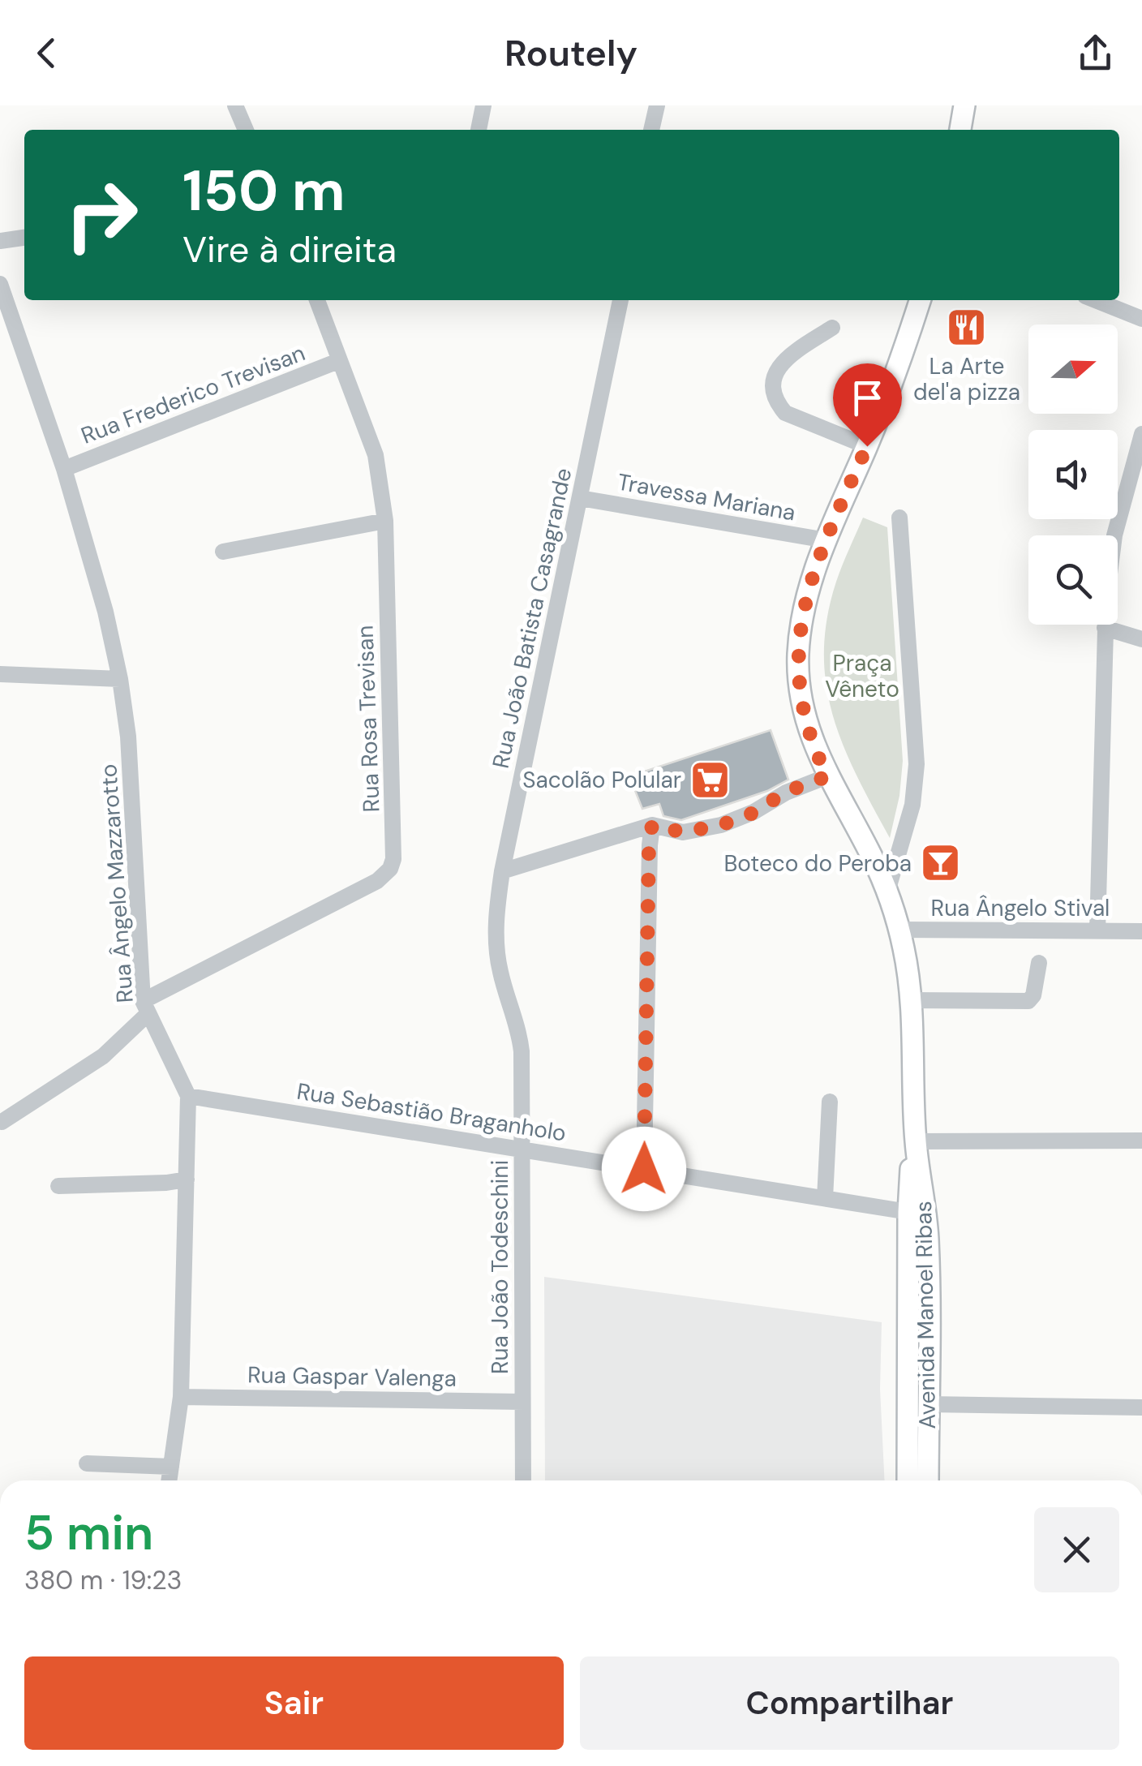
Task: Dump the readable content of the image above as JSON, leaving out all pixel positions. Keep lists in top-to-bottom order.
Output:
{
  "streets": {
    "main road": ["Avenida Manoel Ribas"],
    "street": [
      "Rua Frederico Trevisan",
      "Travessa Mariana",
      "Rua João Batista Casagrande",
      "Rua Rosa Trevisan",
      "Rua Ângelo Mazzarotto",
      "Rua Ângelo Stival",
      "Rua Sebastião Braganholo",
      "Rua João Todeschini",
      "Rua Gaspar Valenga"
    ]
  },
  "crossings": [
    ["Rua Frederico Trevisan", "Rua Rosa Trevisan"],
    ["Rua Frederico Trevisan", "Rua Ângelo Mazzarotto"],
    ["Travessa Mariana", "Rua João Batista Casagrande"],
    ["Travessa Mariana", "Avenida Manoel Ribas"],
    ["Rua João Batista Casagrande", "Rua João Todeschini"],
    ["Rua Rosa Trevisan", "Rua Ângelo Mazzarotto"],
    ["Rua Ângelo Mazzarotto", "Rua Sebastião Braganholo"],
    ["Rua Ângelo Mazzarotto", "Rua Gaspar Valenga"],
    ["Rua Ângelo Stival", "Avenida Manoel Ribas"],
    ["Rua Sebastião Braganholo", "Rua João Todeschini"],
    ["Rua Sebastião Braganholo", "Avenida Manoel Ribas"],
    ["Rua João Todeschini", "Rua Gaspar Valenga"]
  ],
  "parks": ["Praça Vêneto"],
  "places": {
    "restaurant": ["La Arte del'a pizza"],
    "supermarket": ["Sacolão Polular"],
    "bar": ["Boteco do Peroba"]
  },
  "north": "right",
  "page": {
    "header": "Routely",
    "turn": ["150 m", "Vire à direita"],
    "heading": ["5 min", "380 m · 19:23"],
    "buttons": ["Sair", "Compartilhar"]
  }
}
